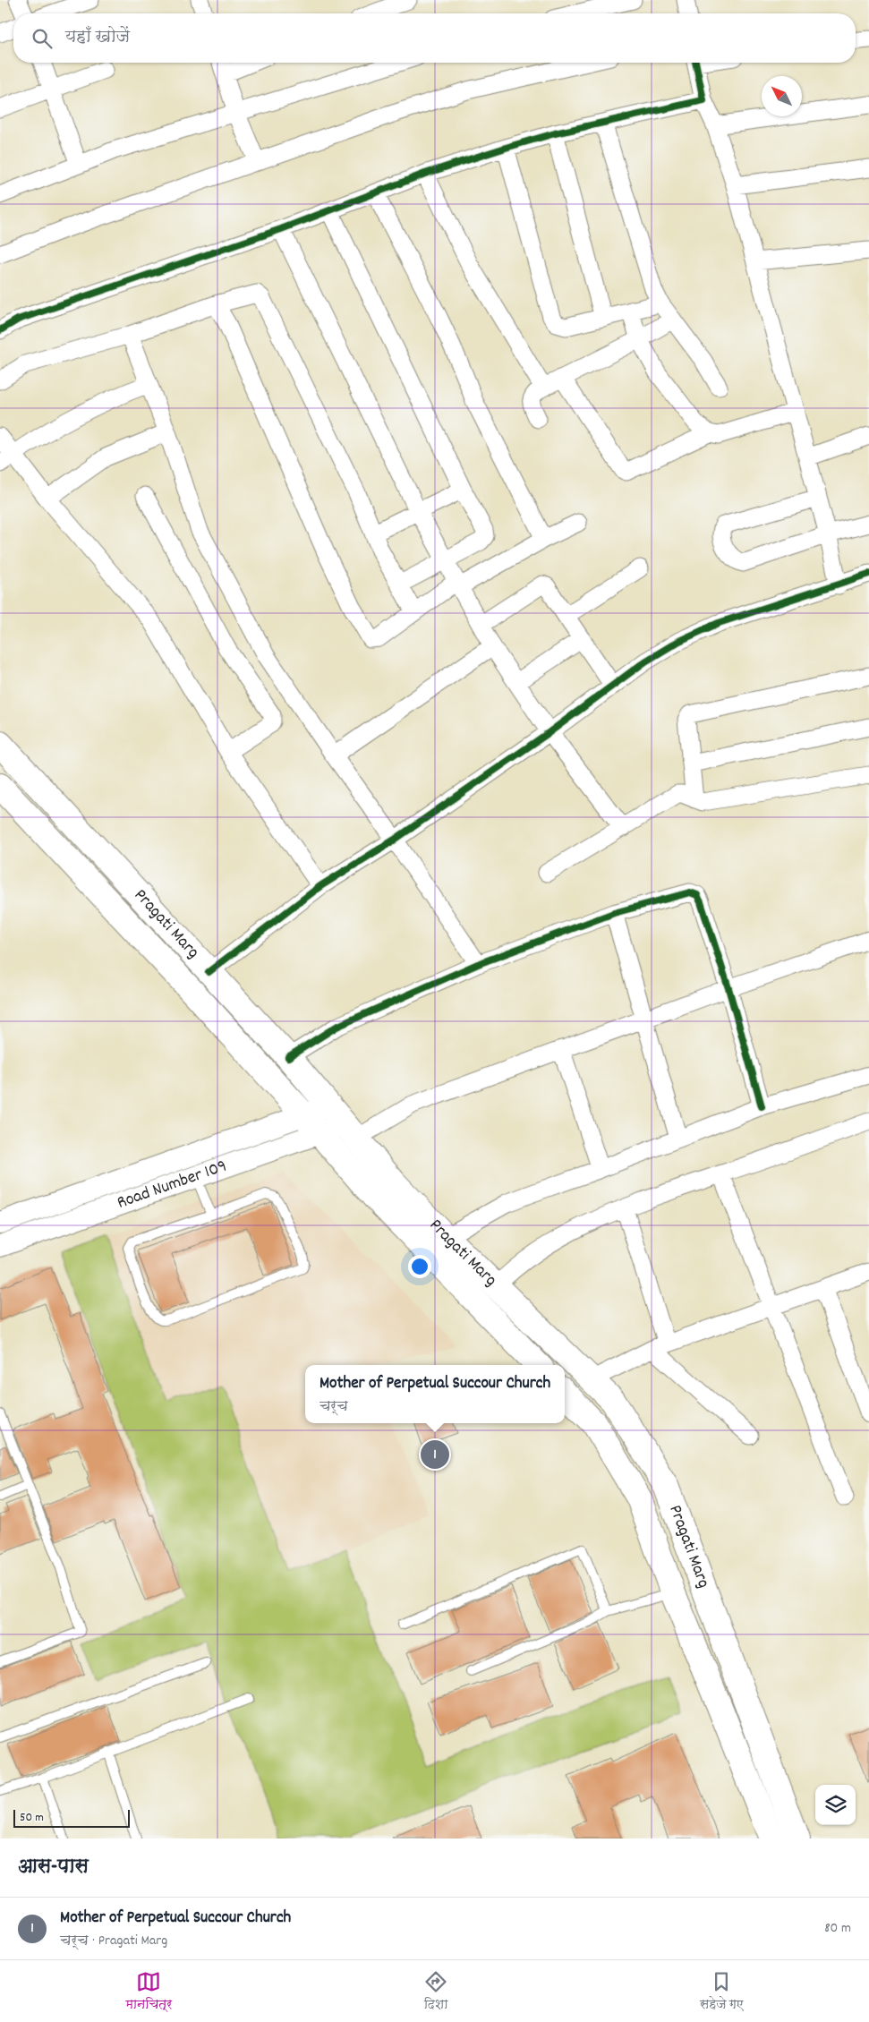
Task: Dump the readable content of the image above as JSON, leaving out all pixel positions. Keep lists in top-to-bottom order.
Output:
{
  "streets": {
    "main road": ["Pragati Marg"],
    "street": ["Road Number 109"]
  },
  "crossings": [
    ["Pragati Marg", "Road Number 109"]
  ],
  "scale_bar": "50 m",
  "north": "top left",
  "page": {
    "search": "यहाँ खोजें",
    "popup": ["Mother of Perpetual Succour Church", "चर्च"],
    "pins": "1",
    "scale": "50 m",
    "heading": "आस-पास",
    "list": [
      {
        "mark": "1",
        "name": "Mother of Perpetual Succour Church",
        "note": "चर्च · Pragati Marg",
        "value": "80 m"
      }
    ],
    "nav": ["मानचित्र", "दिशा", "सहेजे गए"]
  }
}
